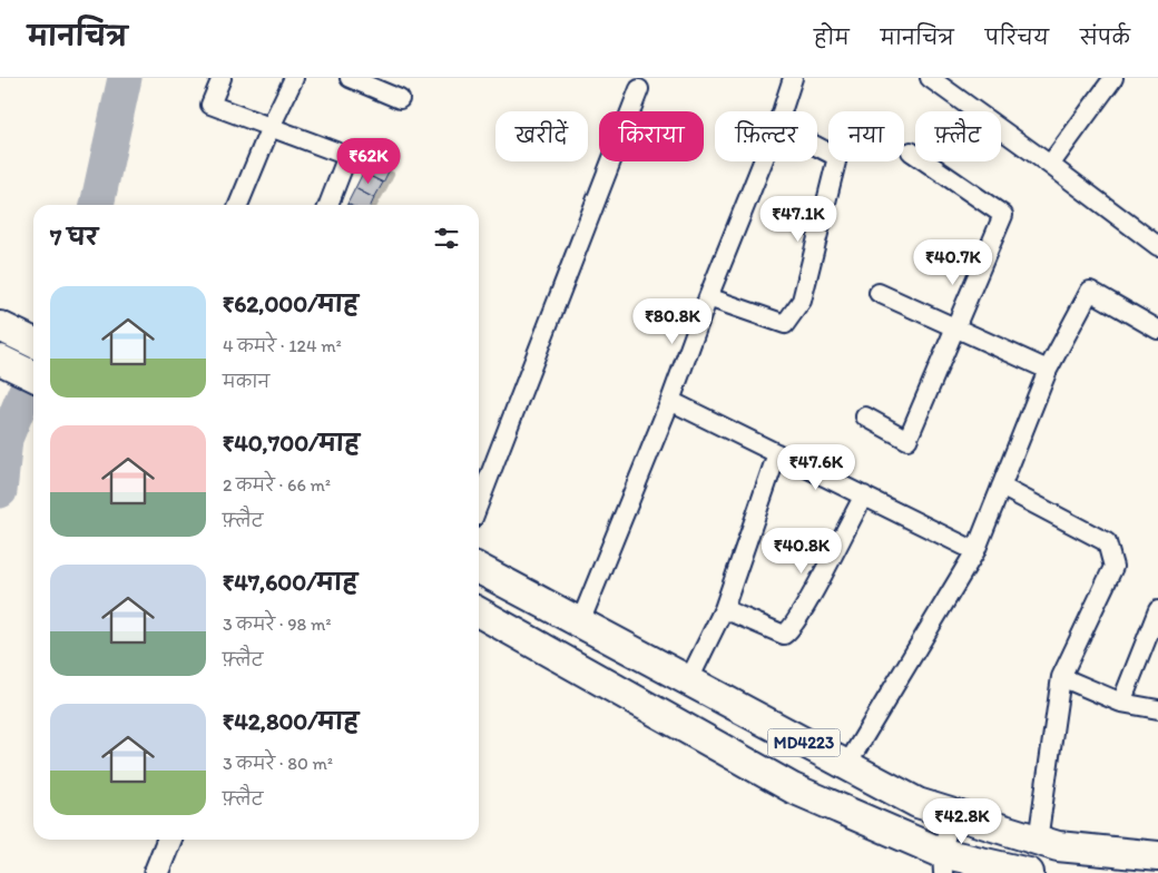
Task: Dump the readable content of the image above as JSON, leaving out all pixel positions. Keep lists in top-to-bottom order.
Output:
{
  "streets": {
    "main road": ["MD4223"]
  },
  "page": {
    "header": "मानचित्र",
    "nav": [
      "होम",
      "मानचित्र",
      "परिचय",
      "संपर्क"
    ],
    "chip": [
      "खरीदें",
      "किराया",
      "फ़िल्टर",
      "नया",
      "फ़्लैट"
    ],
    "price": [
      "₹62K",
      "₹47.1K",
      "₹40.7K",
      "₹80.8K",
      "₹47.6K",
      "₹40.8K",
      "₹42.8K"
    ],
    "heading": "7 घर",
    "list": [
      {
        "name": "₹62,000/माह",
        "note": "4 कमरे · 124 m² · मकान"
      },
      {
        "name": "₹40,700/माह",
        "note": "2 कमरे · 66 m² · फ़्लैट"
      },
      {
        "name": "₹47,600/माह",
        "note": "3 कमरे · 98 m² · फ़्लैट"
      },
      {
        "name": "₹42,800/माह",
        "note": "3 कमरे · 80 m² · फ़्लैट"
      }
    ]
  }
}
